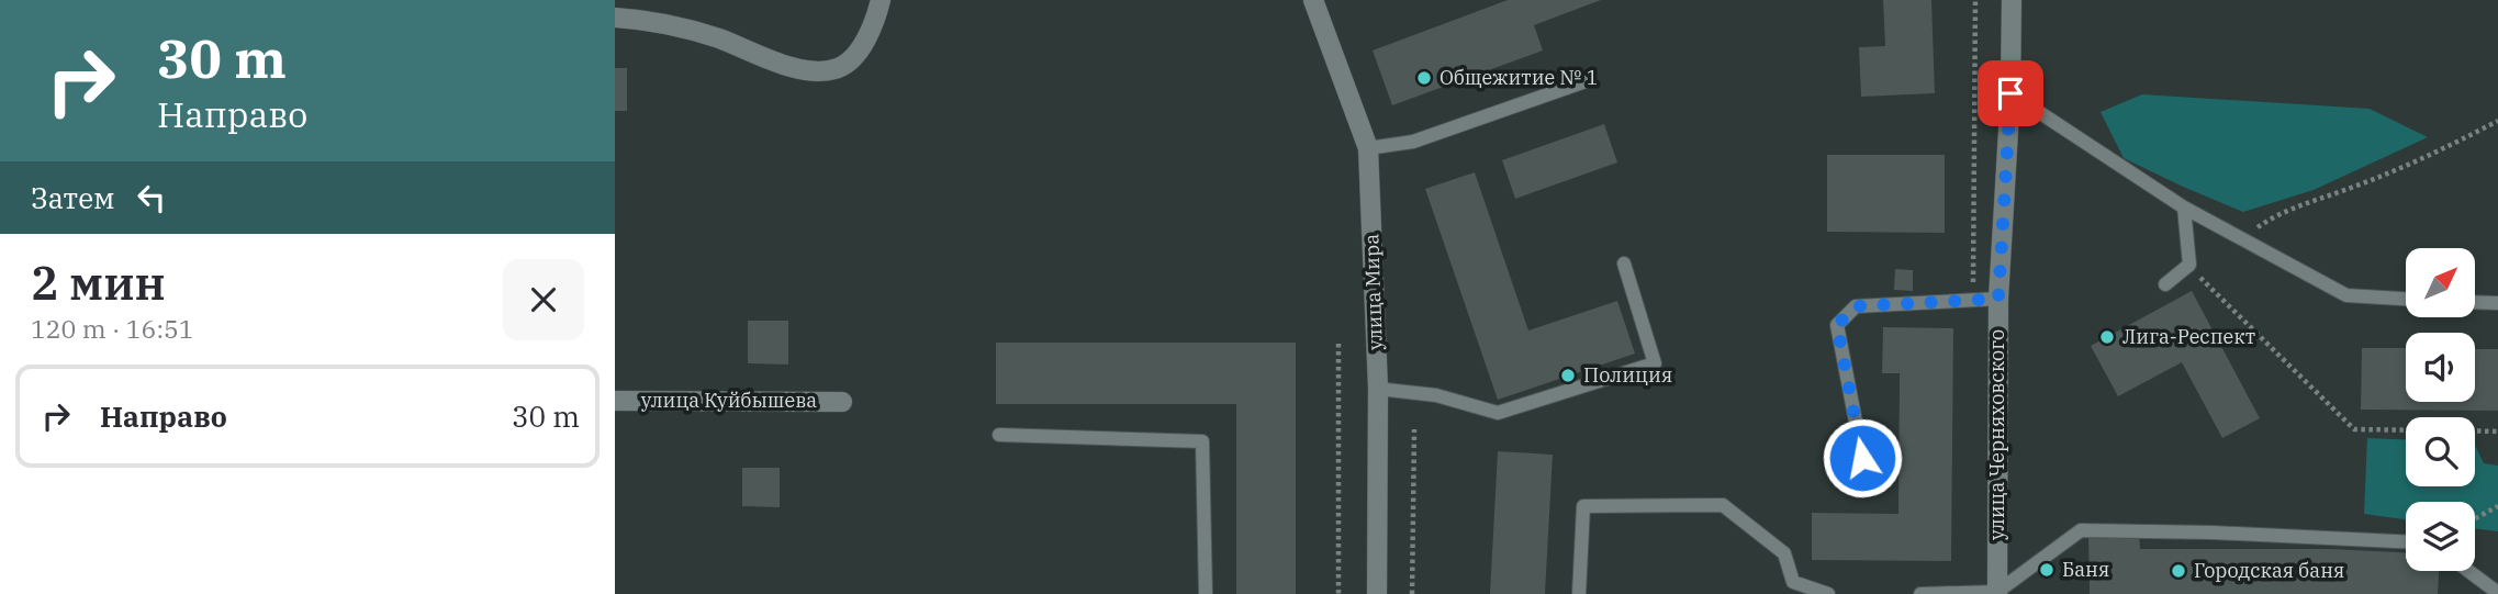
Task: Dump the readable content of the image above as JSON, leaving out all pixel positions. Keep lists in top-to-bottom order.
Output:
{
  "streets": {
    "street": ["улица Мира", "улица Куйбышева", "улица Черняховского"]
  },
  "places": [
    "Общежитие № 1",
    "Лига-Респект",
    "Полиция",
    "Баня",
    "Городская баня"
  ],
  "north": "top right",
  "page": {
    "turn": ["30 m", "Направо"],
    "then": "Затем",
    "heading": ["2 мин", "120 m · 16:51"],
    "list": [
      {
        "name": "Направо",
        "value": "30 m"
      }
    ]
  }
}
